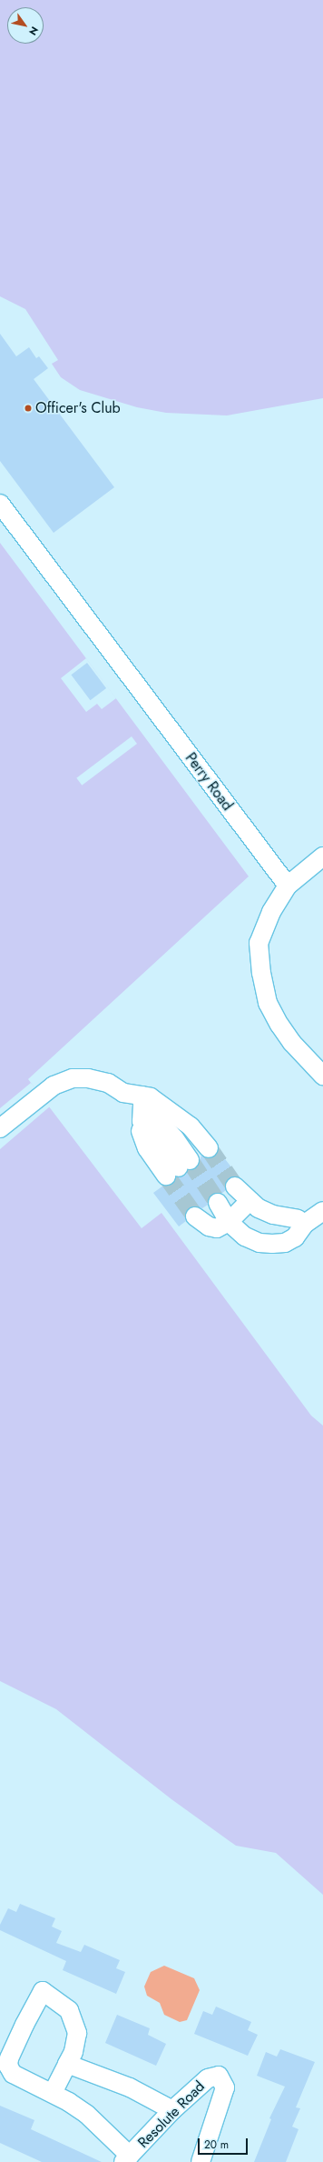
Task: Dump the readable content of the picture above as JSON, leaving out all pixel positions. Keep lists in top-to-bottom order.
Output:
{
  "streets": {
    "street": ["Perry Road", "Resolute Road"]
  },
  "places": ["Officer's Club"],
  "scale_bar": "20 m",
  "north": "bottom right"
}
